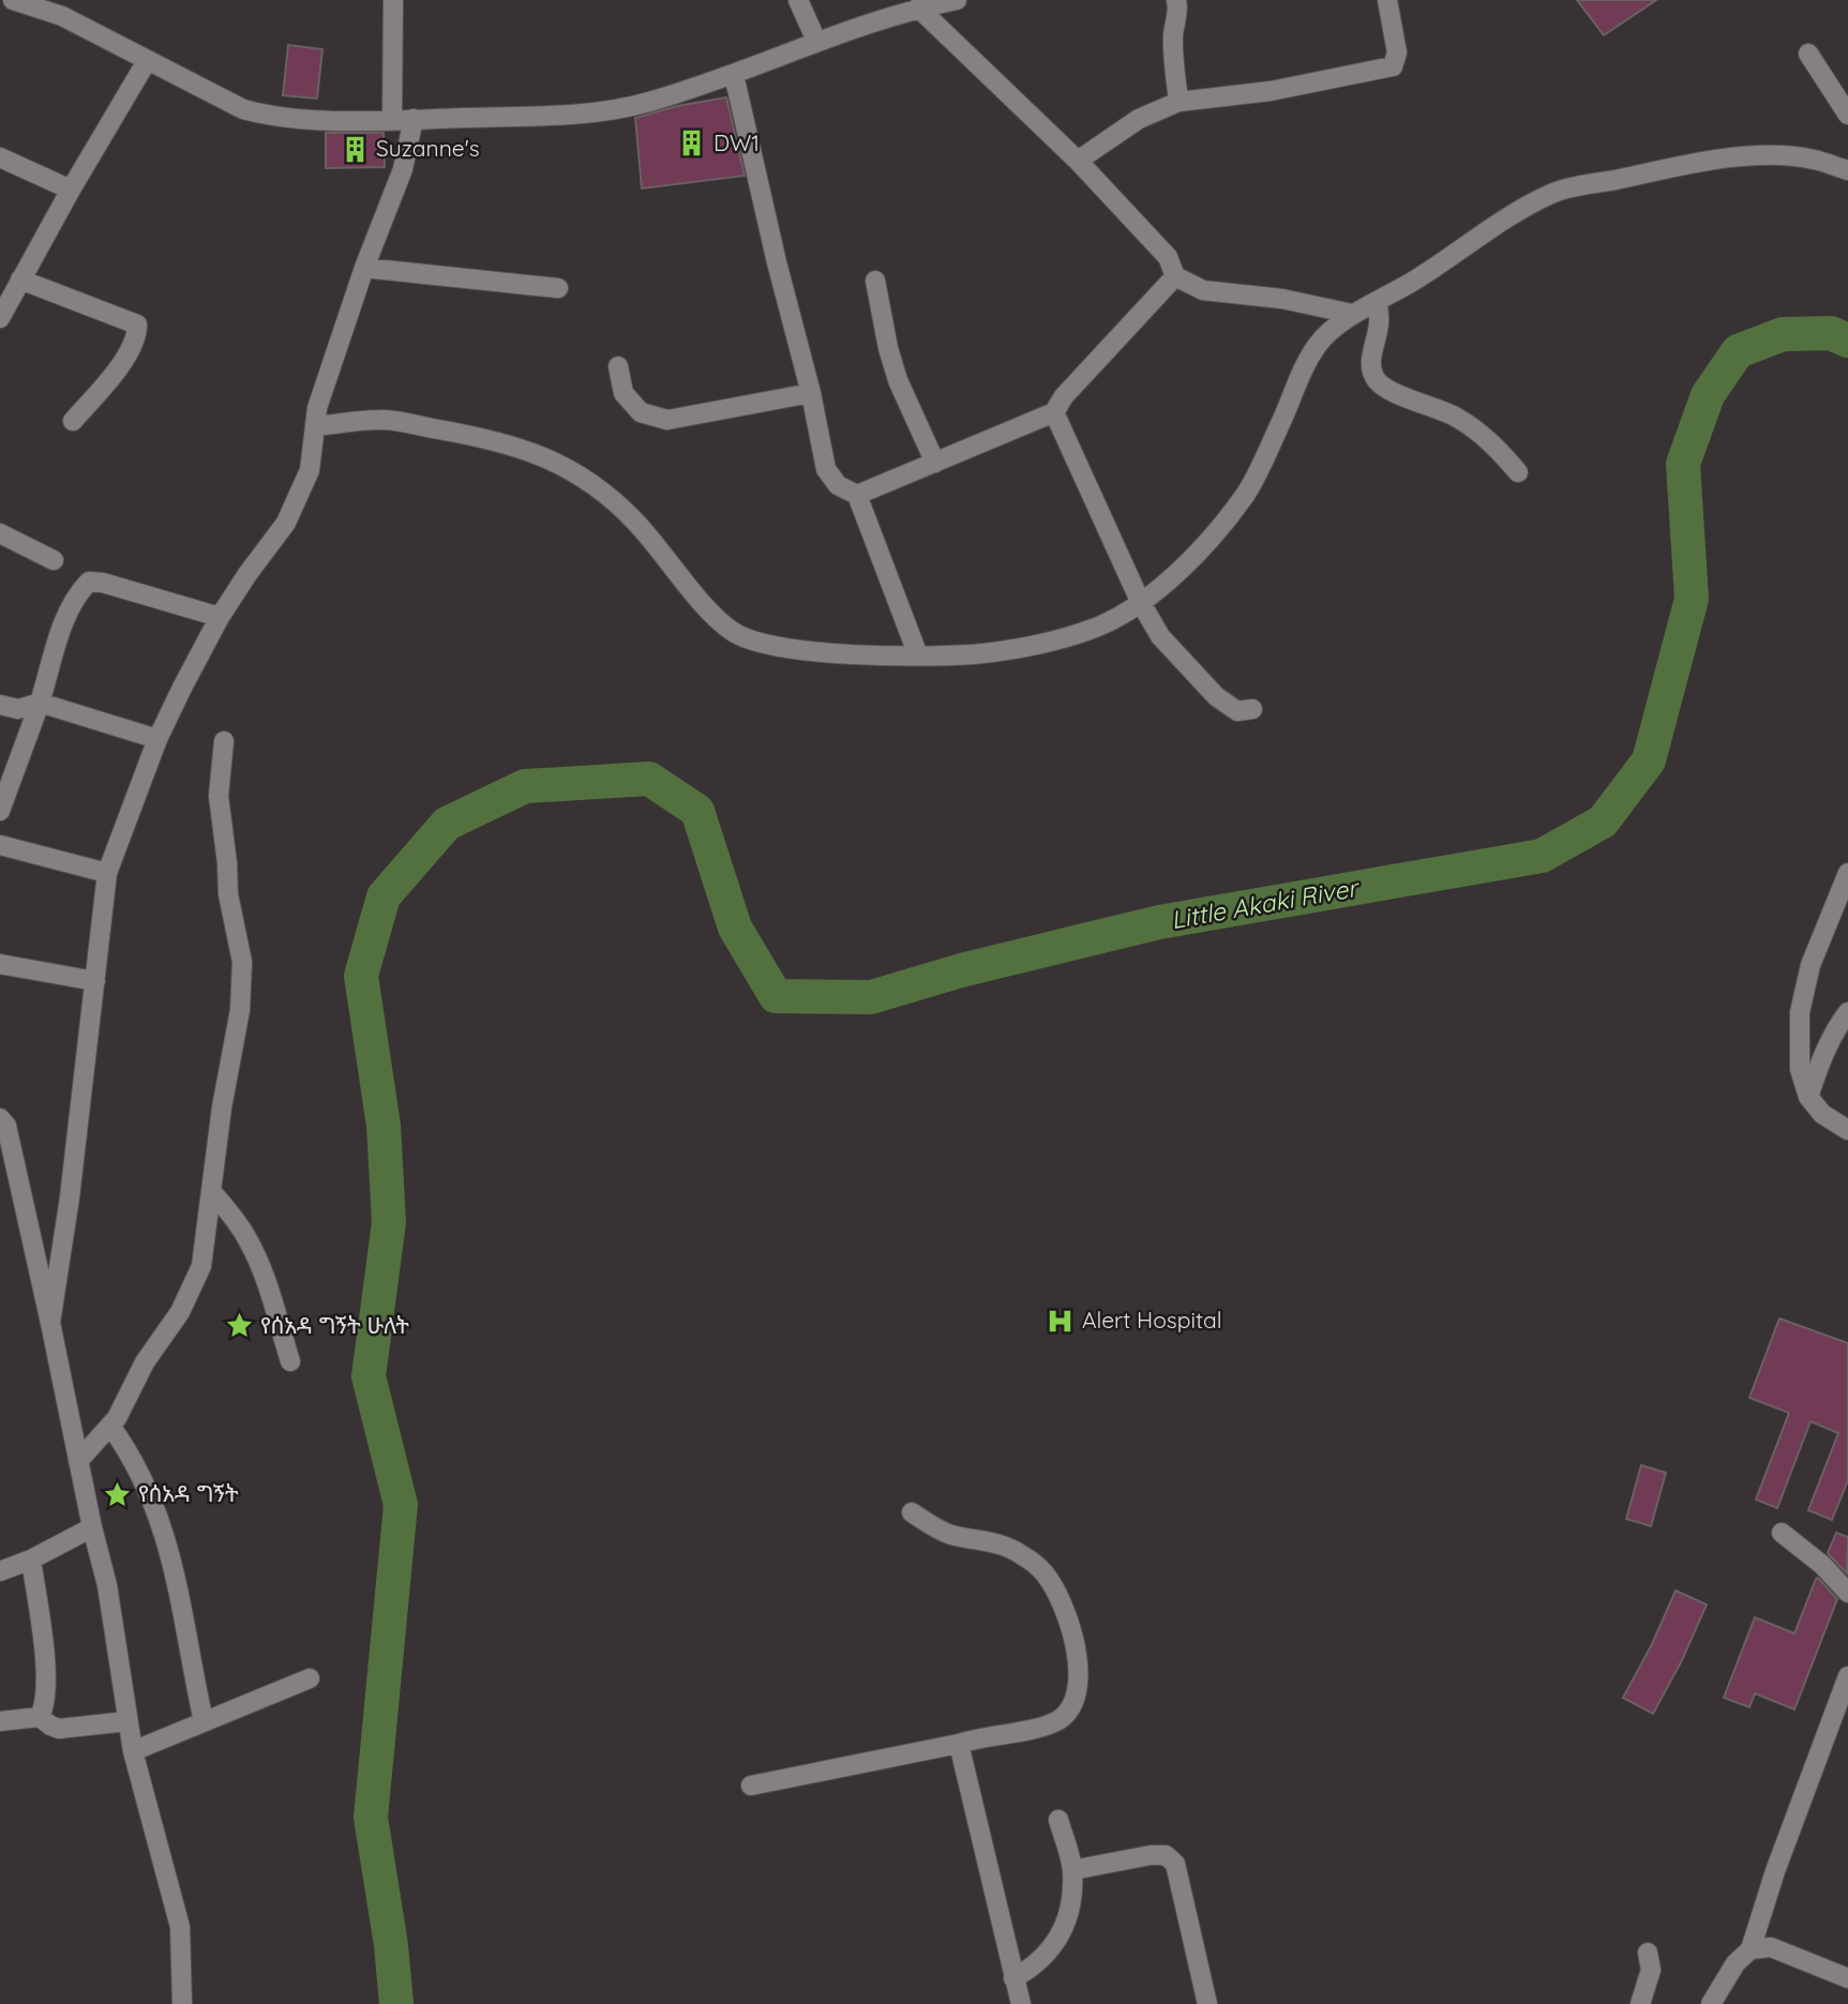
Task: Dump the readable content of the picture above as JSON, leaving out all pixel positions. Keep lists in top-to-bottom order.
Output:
{
  "water": ["Little Akaki River"],
  "places": {
    "building": ["DW1", "Suzanne's"],
    "hospital": ["Alert Hospital"],
    "place": ["የሰአዳ ግኝት ሁለት", "የሰአዳ ግኝት"]
  }
}
